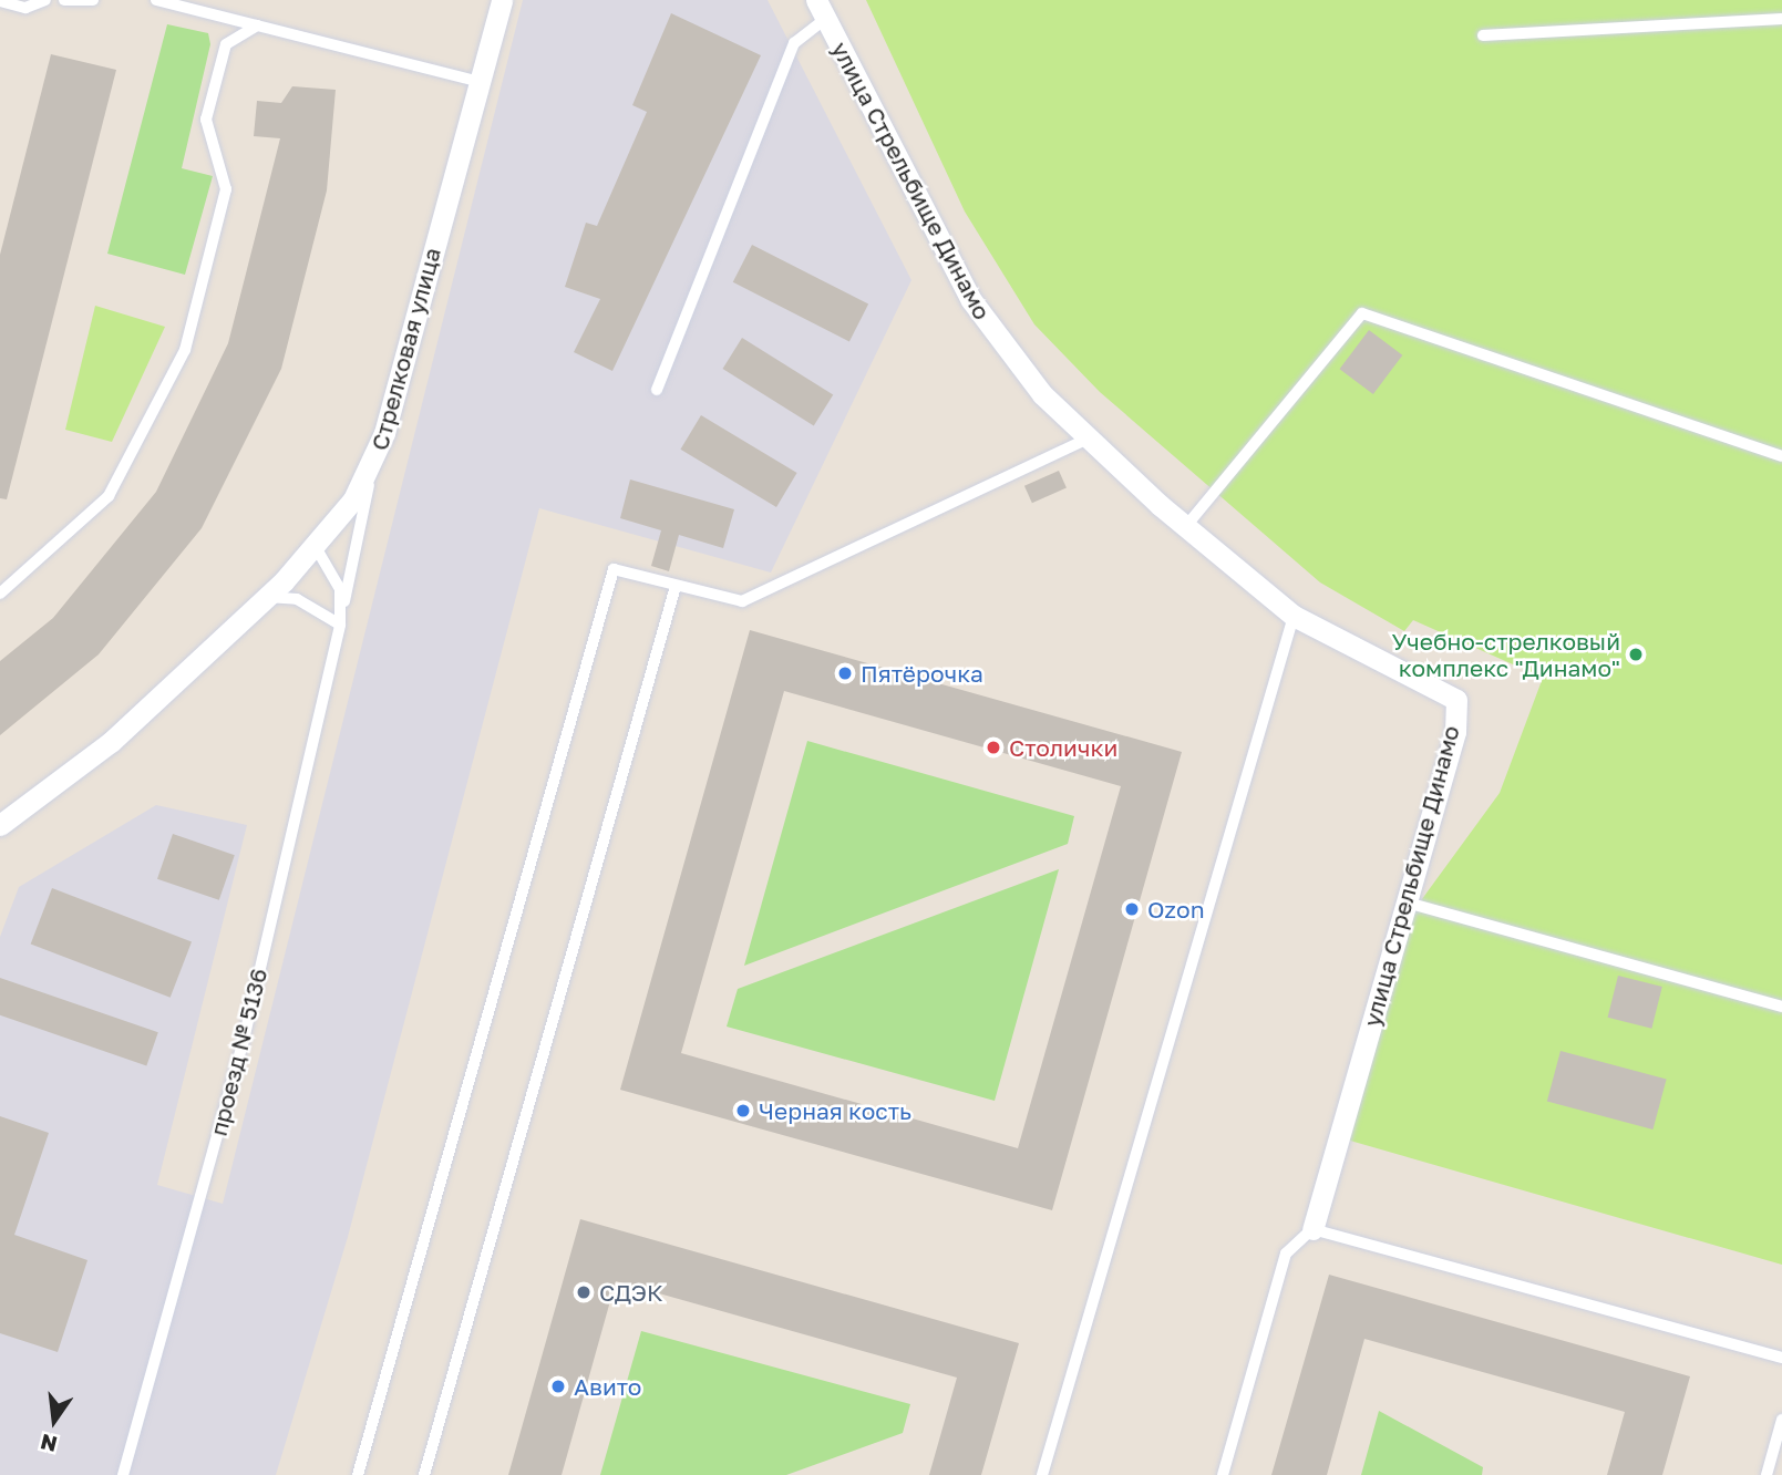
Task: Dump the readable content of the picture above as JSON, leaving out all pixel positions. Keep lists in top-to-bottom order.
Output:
{
  "streets": {
    "street": ["улица Стрельбище Динамо", "Стрелковая улица"],
    "lane": ["проезд № 5136"]
  },
  "crossings": [
    ["Стрелковая улица", "проезд № 5136"]
  ],
  "places": [
    "Учебно-стрелковый комплекс \"Динамо\"",
    "Пятёрочка",
    "Столички",
    "Ozon",
    "Черная кость",
    "СДЭК",
    "Авито"
  ],
  "north": "bottom"
}
